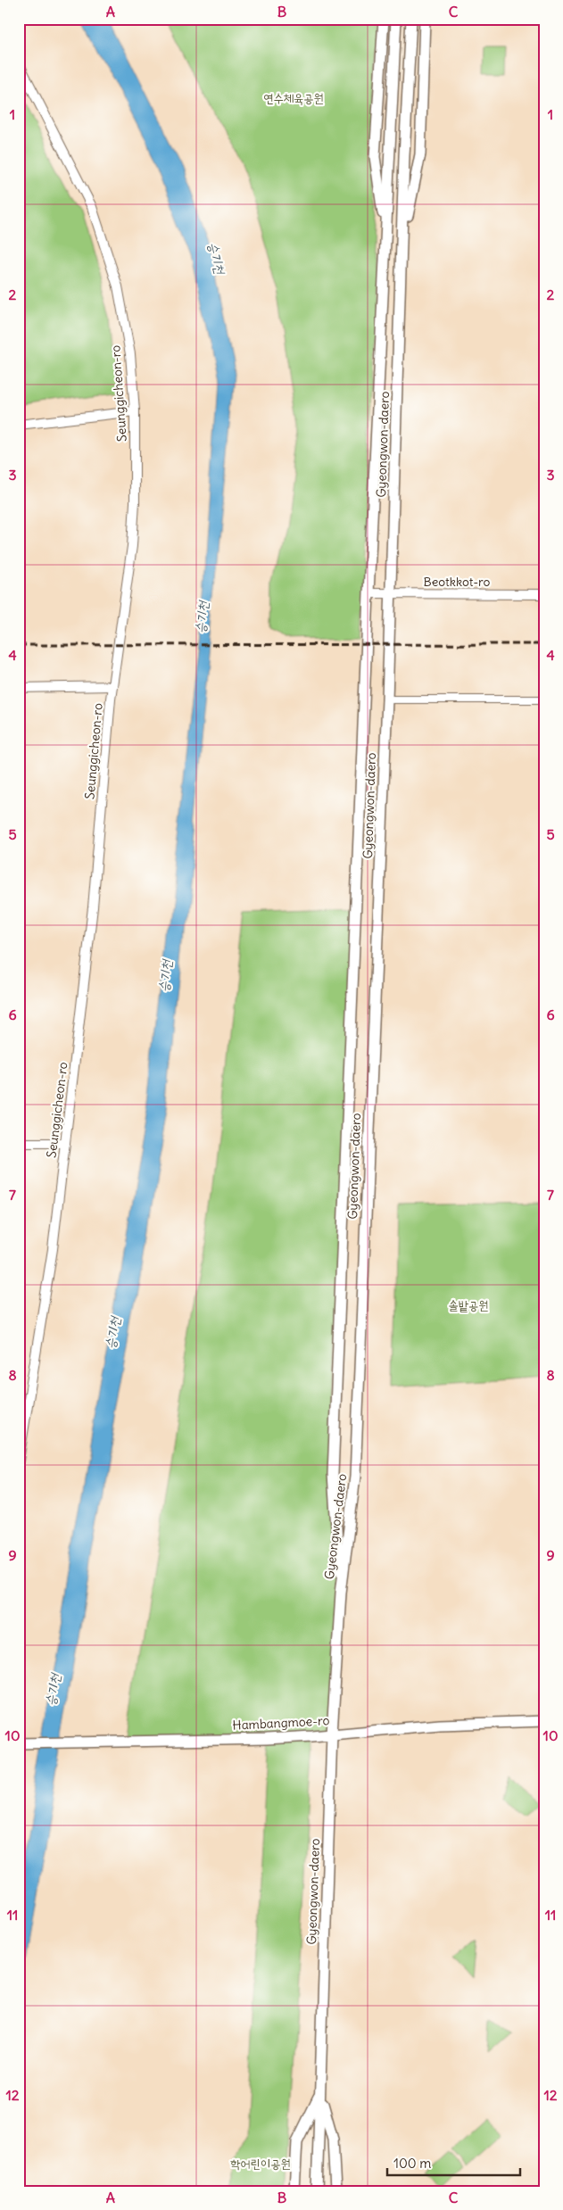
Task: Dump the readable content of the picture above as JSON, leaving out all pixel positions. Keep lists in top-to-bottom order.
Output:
{
  "streets": {
    "main road": ["Gyeongwon-daero", "Hambangmoe-ro"],
    "street": ["Seunggicheon-ro", "Beotkkot-ro"]
  },
  "crossings": [
    ["Gyeongwon-daero", "Beotkkot-ro"],
    ["Gyeongwon-daero", "Hambangmoe-ro"]
  ],
  "water": ["승기천"],
  "parks": ["연수체육공원", "솔밭공원", "학어린이공원"],
  "scale_bar": "100 m",
  "grid": {
    "columns": ["A", "B", "C"],
    "rows": [
      "1",
      "2",
      "3",
      "4",
      "5",
      "6",
      "7",
      "8",
      "9",
      "10",
      "11",
      "12"
    ]
  }
}
